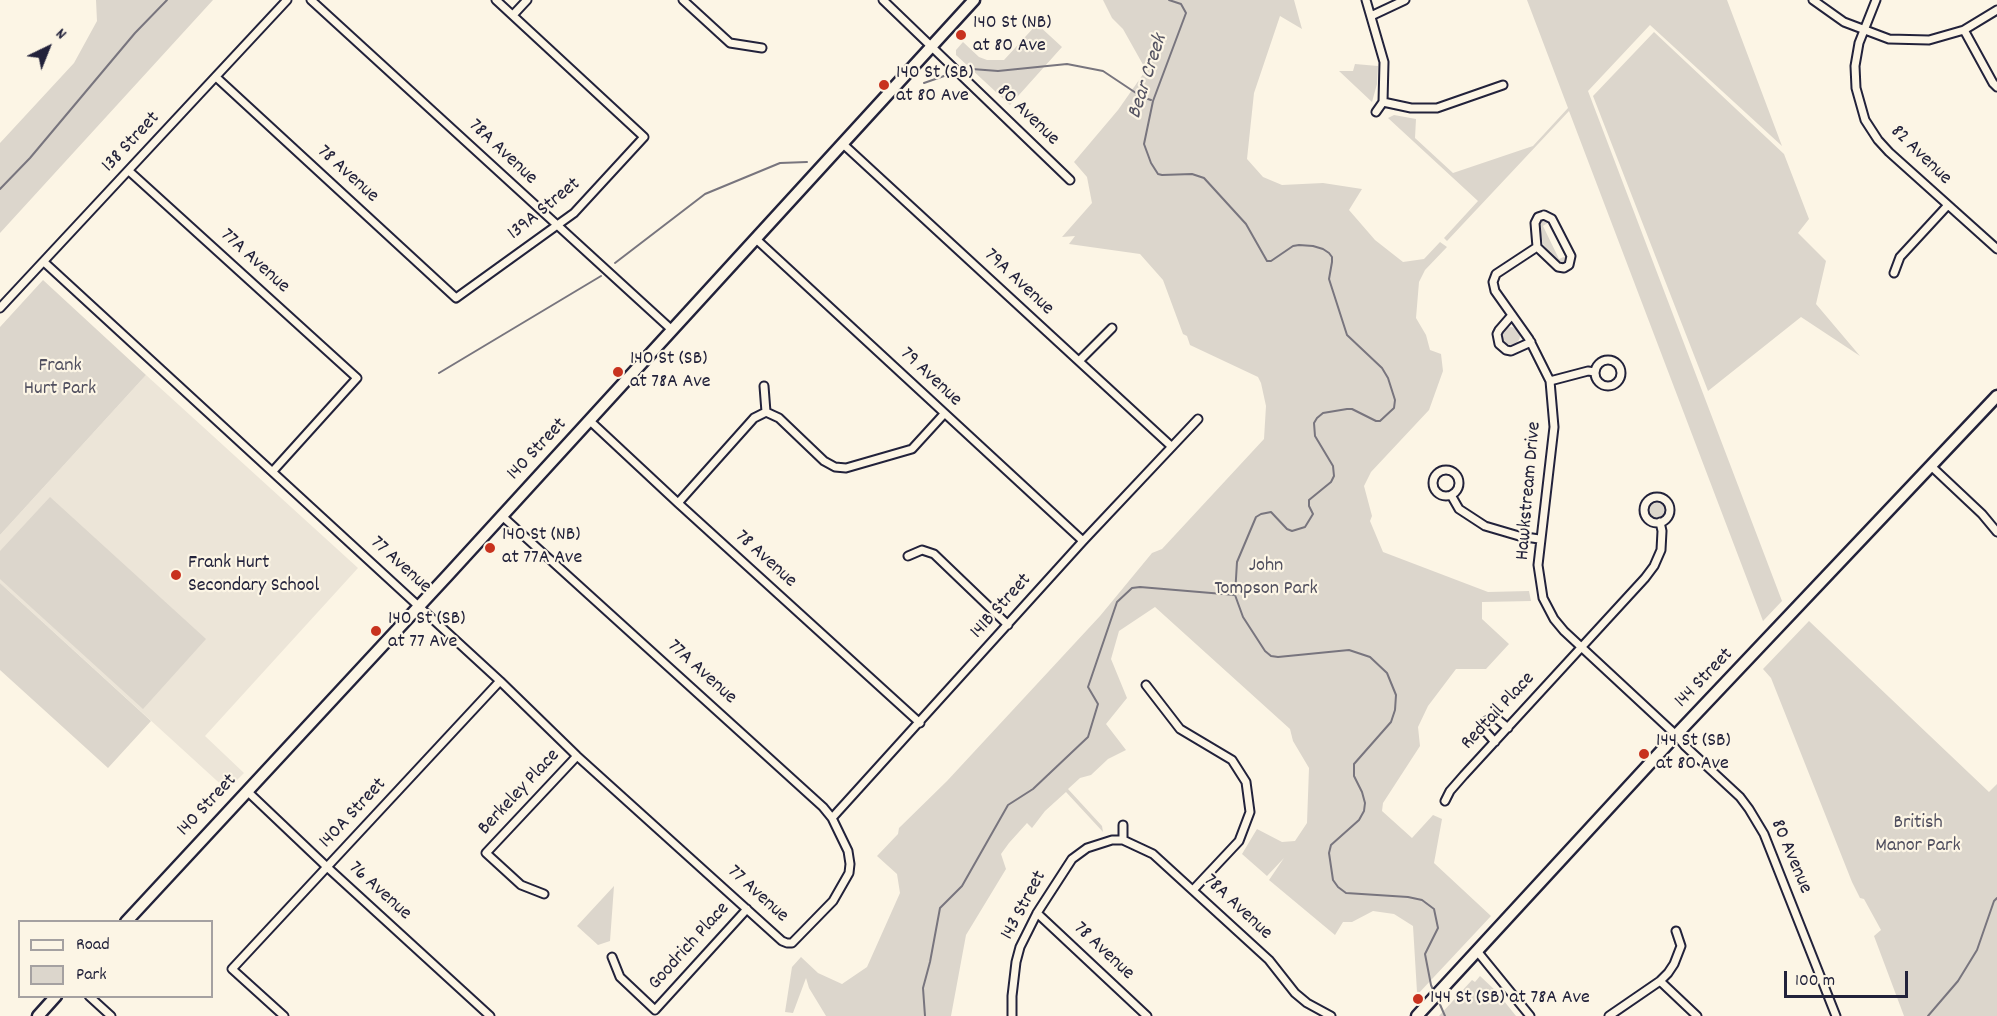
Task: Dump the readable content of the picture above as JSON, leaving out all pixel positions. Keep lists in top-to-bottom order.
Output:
{
  "streets": {
    "main road": ["140 Street", "144 Street"],
    "street": [
      "80 Avenue",
      "138 Street",
      "78A Avenue",
      "82 Avenue",
      "78 Avenue",
      "139A Street",
      "77A Avenue",
      "79A Avenue",
      "79 Avenue",
      "Hawkstream Drive",
      "77 Avenue",
      "141B Street",
      "Redtail Place",
      "Berkeley Place",
      "140A Street",
      "76 Avenue",
      "143 Street",
      "Goodrich Place"
    ]
  },
  "crossings": [
    ["80 Avenue", "140 Street"],
    ["80 Avenue", "Hawkstream Drive"],
    ["80 Avenue", "144 Street"],
    ["138 Street", "78 Avenue"],
    ["138 Street", "77A Avenue"],
    ["138 Street", "77 Avenue"],
    ["78A Avenue", "139A Street"],
    ["78A Avenue", "140 Street"],
    ["78A Avenue", "143 Street"],
    ["78 Avenue", "139A Street"],
    ["78 Avenue", "140 Street"],
    ["78 Avenue", "141B Street"],
    ["78 Avenue", "143 Street"],
    ["77A Avenue", "140 Street"],
    ["77A Avenue", "77 Avenue"],
    ["77A Avenue", "141B Street"],
    ["79A Avenue", "140 Street"],
    ["79A Avenue", "141B Street"],
    ["79 Avenue", "140 Street"],
    ["79 Avenue", "141B Street"],
    ["140 Street", "77 Avenue"],
    ["140 Street", "76 Avenue"],
    ["Hawkstream Drive", "144 Street"],
    ["Hawkstream Drive", "Redtail Place"],
    ["77 Avenue", "Berkeley Place"],
    ["77 Avenue", "140A Street"],
    ["77 Avenue", "Goodrich Place"],
    ["140A Street", "76 Avenue"]
  ],
  "water": ["Bear Creek"],
  "parks": ["Frank Hurt Park", "John Tompson Park", "British Manor Park"],
  "places": [
    "140 St (NB) at 80 Ave",
    "140 St (SB) at 80 Ave",
    "140 St (SB) at 78A Ave",
    "140 St (NB) at 77A Ave",
    "Frank Hurt Secondary School",
    "140 St (SB) at 77 Ave",
    "144 St (SB) at 80 Ave",
    "144 St (SB) at 78A Ave"
  ],
  "legend": ["Road", "Park"],
  "scale_bar": "100 m",
  "north": "top right"
}
